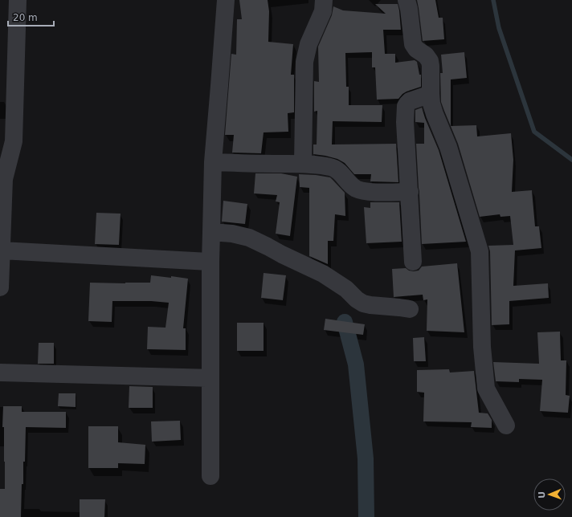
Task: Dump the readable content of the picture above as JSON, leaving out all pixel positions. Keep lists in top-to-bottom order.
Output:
{
  "scale_bar": "20 m",
  "north": "left"
}
